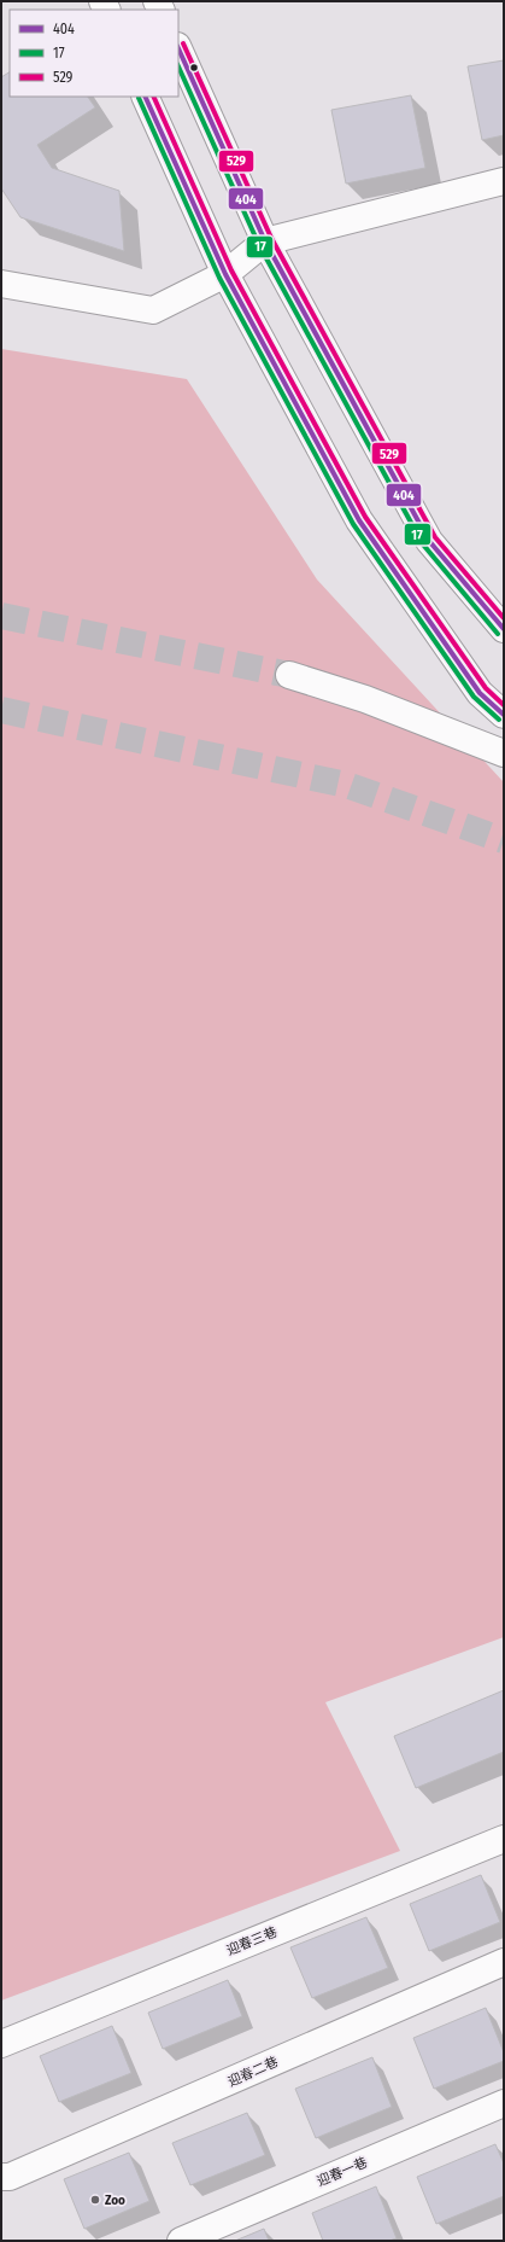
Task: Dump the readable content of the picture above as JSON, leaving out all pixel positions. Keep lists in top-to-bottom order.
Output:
{
  "streets": {
    "main road": ["迎春三巷", "迎春二巷", "迎春一巷"]
  },
  "places": ["Zoo"],
  "lines": ["transit line 529", "transit line 404", "transit line 17"],
  "legend": ["404", "17", "529"]
}
